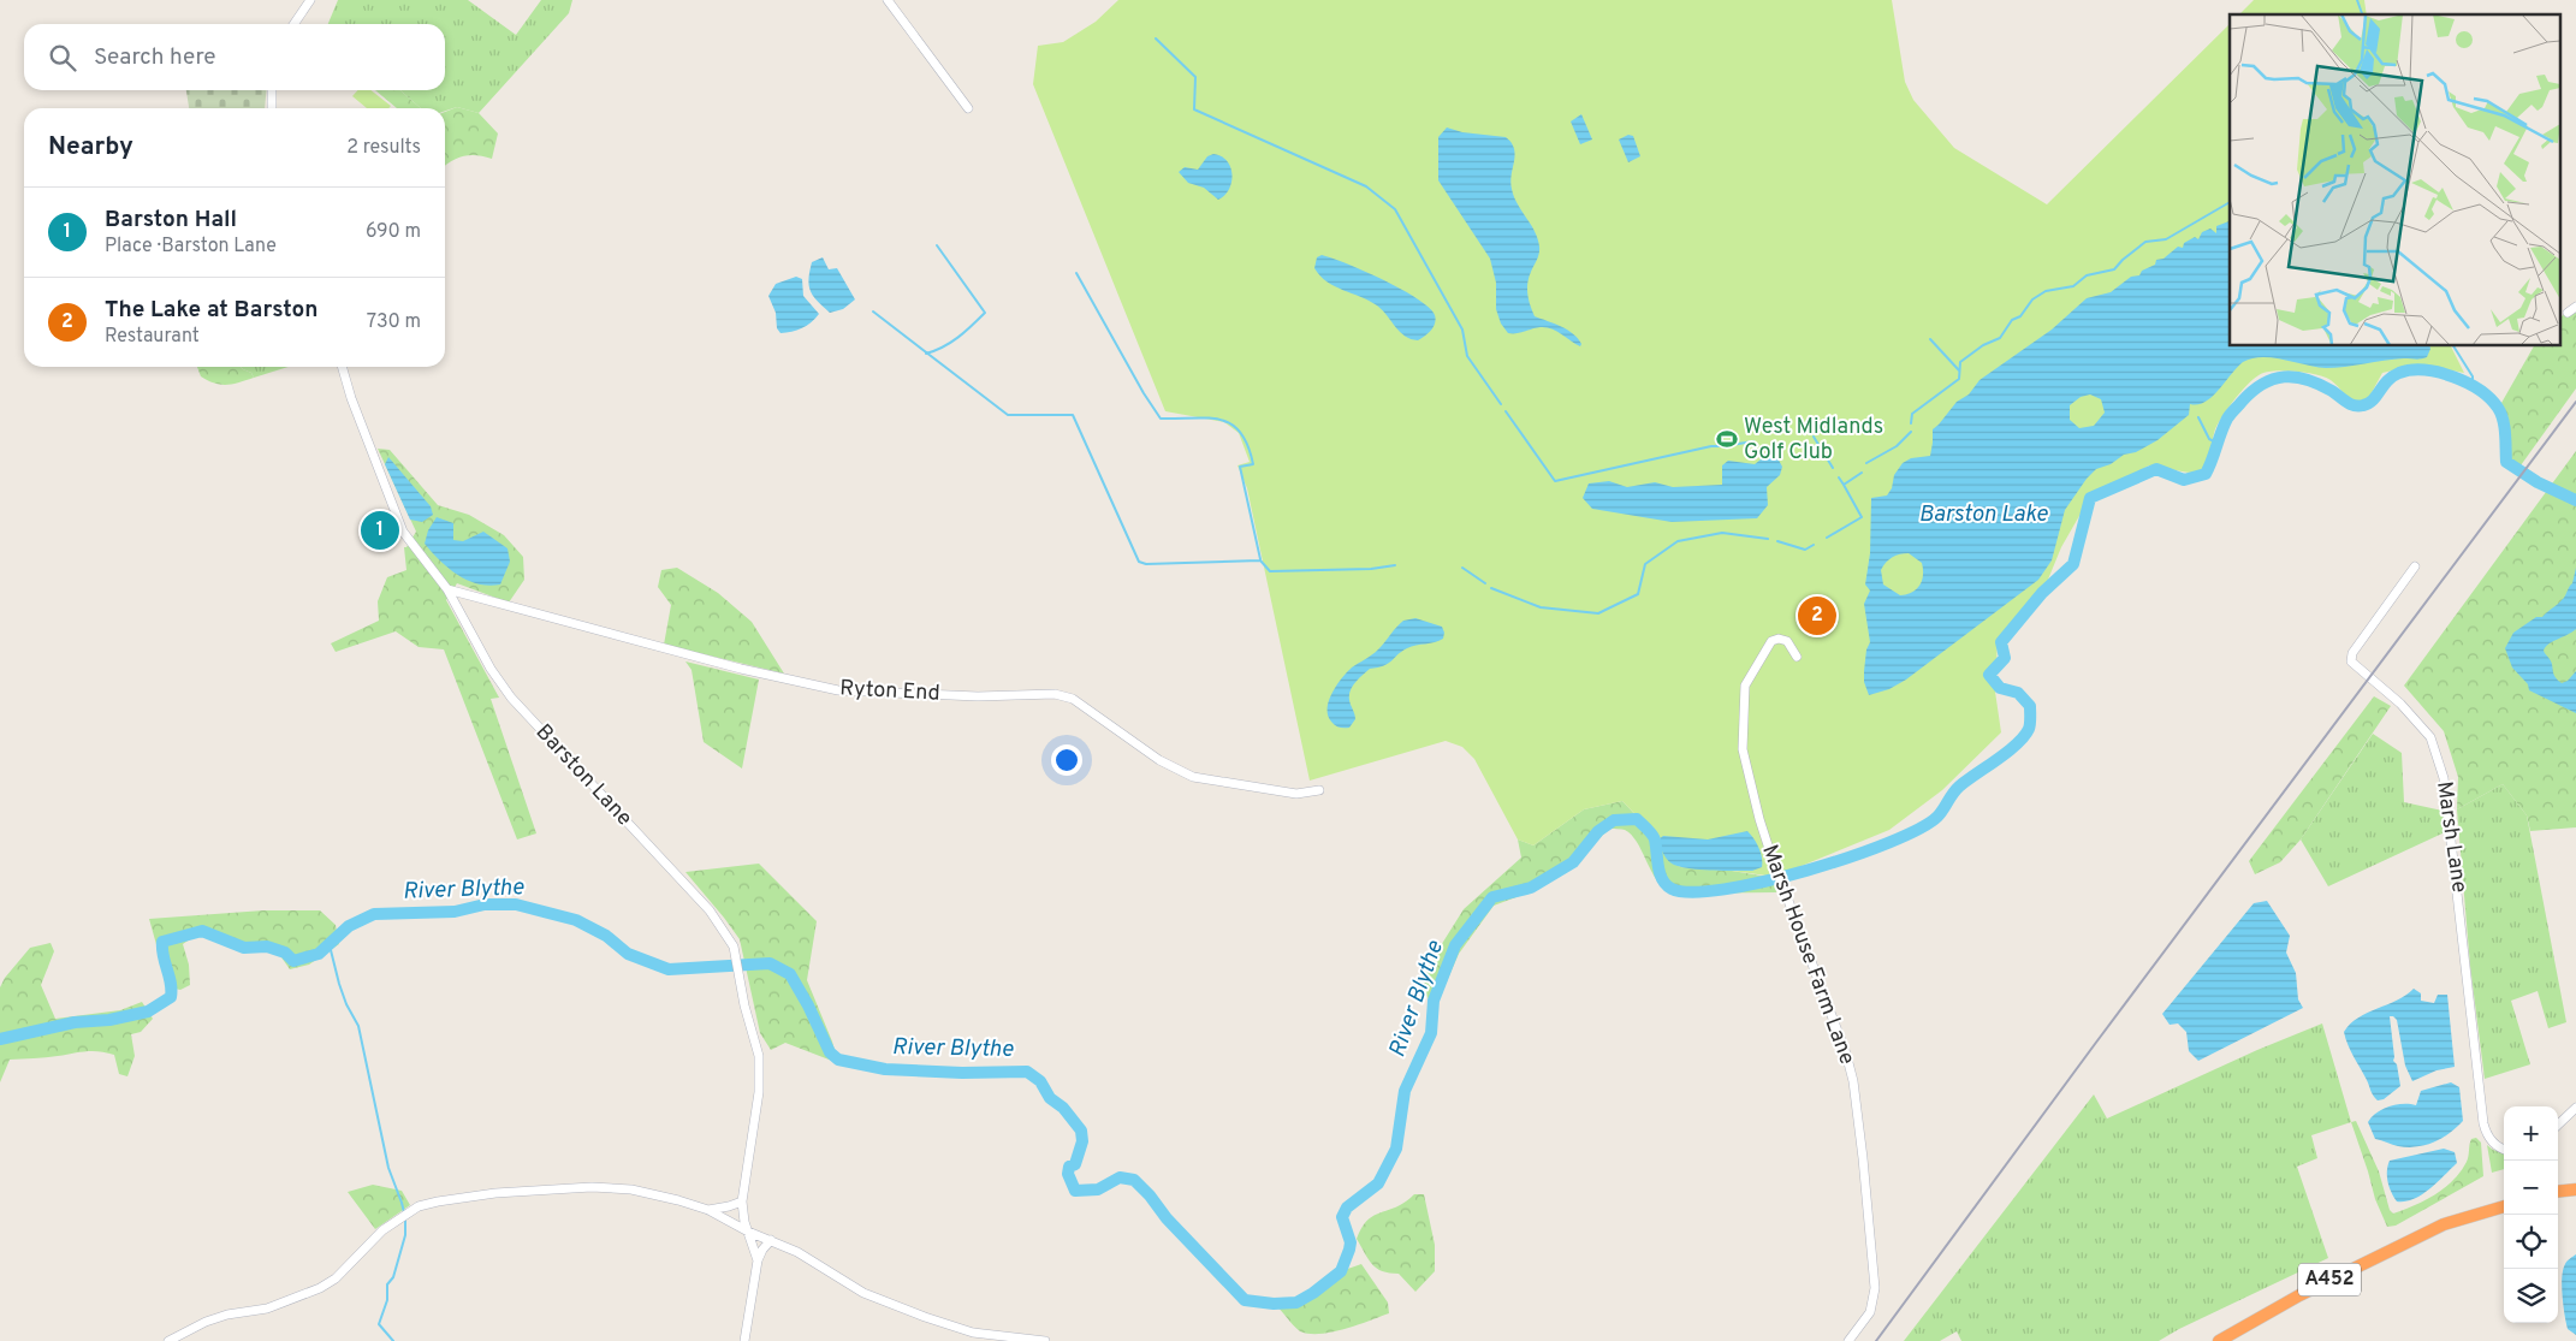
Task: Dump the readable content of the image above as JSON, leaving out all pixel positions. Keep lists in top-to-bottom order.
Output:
{
  "streets": {
    "highway": ["A452"],
    "street": [
      "Ryton End",
      "Barston Lane",
      "Marsh Lane",
      "Marsh House Farm Lane"
    ]
  },
  "crossings": [
    ["Ryton End", "Barston Lane"]
  ],
  "water": ["Barston Lake", "River Blythe"],
  "places": {
    "sports": ["West Midlands Golf Club"]
  },
  "page": {
    "search": "Search here",
    "heading": ["Nearby", "2 results"],
    "list": [
      {
        "mark": "1",
        "name": "Barston Hall",
        "note": "Place · Barston Lane",
        "value": "690 m"
      },
      {
        "mark": "2",
        "name": "The Lake at Barston",
        "note": "Restaurant",
        "value": "730 m"
      }
    ],
    "pins": ["1", "2"],
    "map_buttons": ["+", "−"]
  }
}
